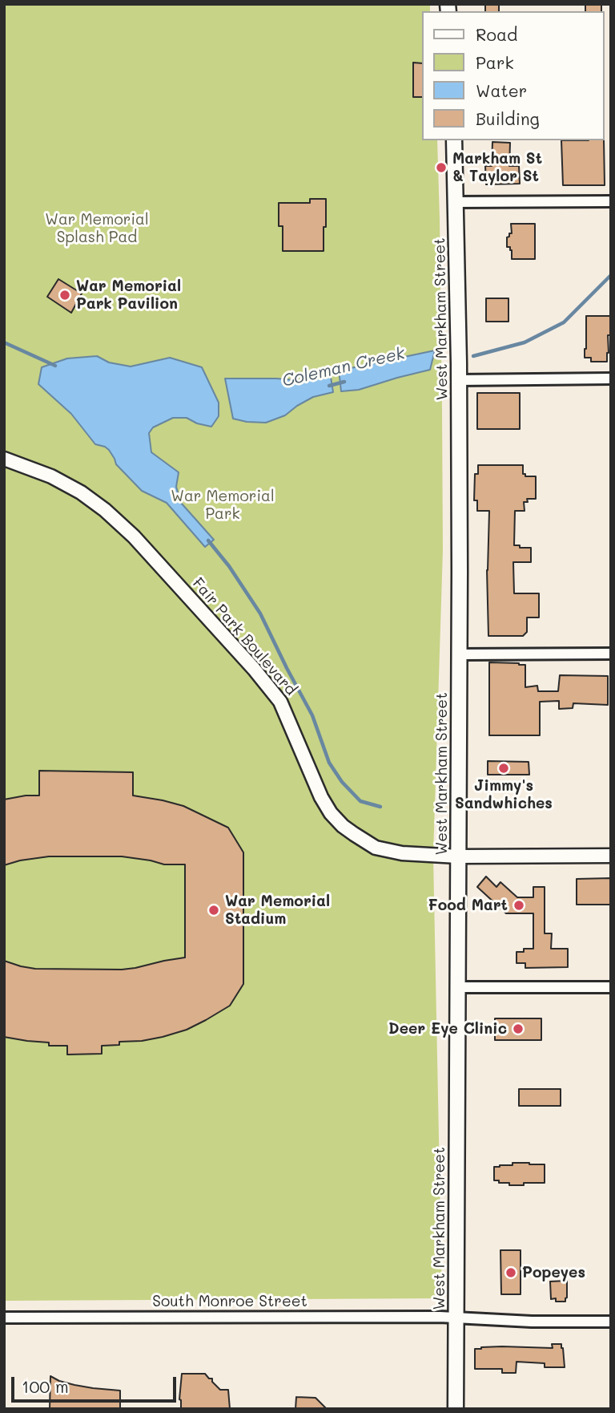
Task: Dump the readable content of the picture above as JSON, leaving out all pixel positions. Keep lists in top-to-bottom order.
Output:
{
  "streets": {
    "main road": ["West Markham Street"],
    "street": ["Fair Park Boulevard", "South Monroe Street"]
  },
  "crossings": [
    ["West Markham Street", "Fair Park Boulevard"],
    ["West Markham Street", "South Monroe Street"]
  ],
  "water": ["Coleman Creek"],
  "parks": ["War Memorial Splash Pad", "War Memorial Park"],
  "places": [
    "Markham St & Taylor St",
    "War Memorial Park Pavilion",
    "Jimmy's Sandwhiches",
    "Food Mart",
    "War Memorial Stadium",
    "Deer Eye Clinic",
    "Popeyes"
  ],
  "legend": [
    "Road",
    "Park",
    "Water",
    "Building"
  ],
  "scale_bar": "100 m"
}
